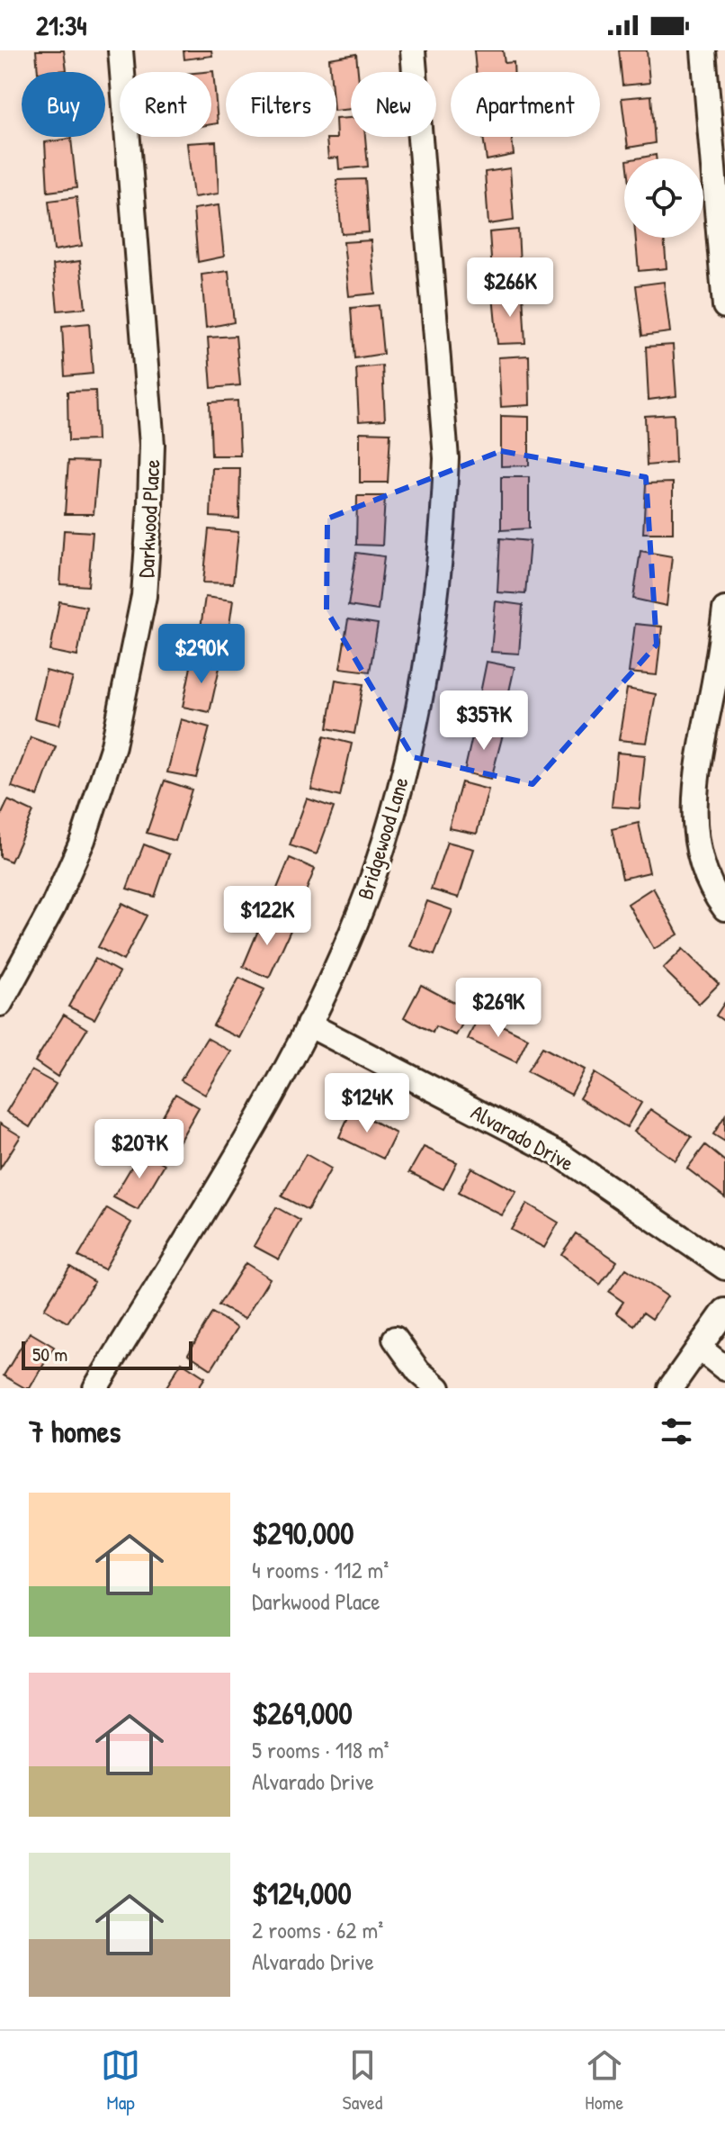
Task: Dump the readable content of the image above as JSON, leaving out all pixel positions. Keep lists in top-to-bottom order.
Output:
{
  "streets": {
    "street": ["Darkwood Place", "Bridgewood Lane", "Alvarado Drive"]
  },
  "crossings": [
    ["Bridgewood Lane", "Alvarado Drive"]
  ],
  "scale_bar": "50 m",
  "page": {
    "status": "21:34",
    "chip": [
      "Buy",
      "Rent",
      "Filters",
      "New",
      "Apartment"
    ],
    "price": [
      "$266K",
      "$290K",
      "$357K",
      "$122K",
      "$269K",
      "$124K",
      "$207K"
    ],
    "scale": "50 m",
    "heading": "7 homes",
    "list": [
      {
        "name": "$290,000",
        "note": "4 rooms · 112 m² · Darkwood Place"
      },
      {
        "name": "$269,000",
        "note": "5 rooms · 118 m² · Alvarado Drive"
      },
      {
        "name": "$124,000",
        "note": "2 rooms · 62 m² · Alvarado Drive"
      }
    ],
    "tabs": ["Map", "Saved", "Home"]
  }
}
